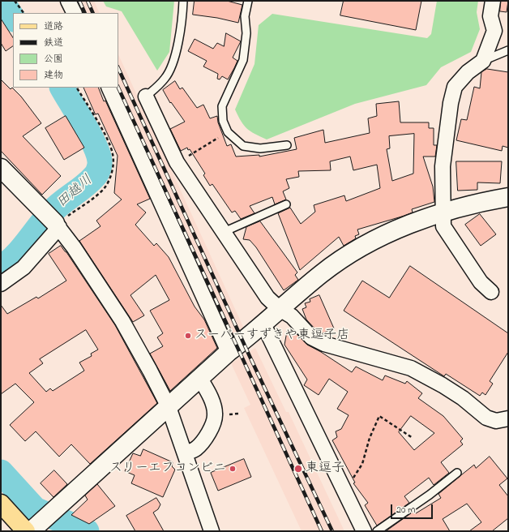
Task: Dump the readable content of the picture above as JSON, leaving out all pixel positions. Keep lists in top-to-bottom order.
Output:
{
  "water": ["田越川"],
  "places": ["スーパーすずきや東逗子店", "スリーエフコンビニ", "東逗子"],
  "legend": [
    "道路",
    "鉄道",
    "公園",
    "建物"
  ],
  "scale_bar": "20 m"
}
